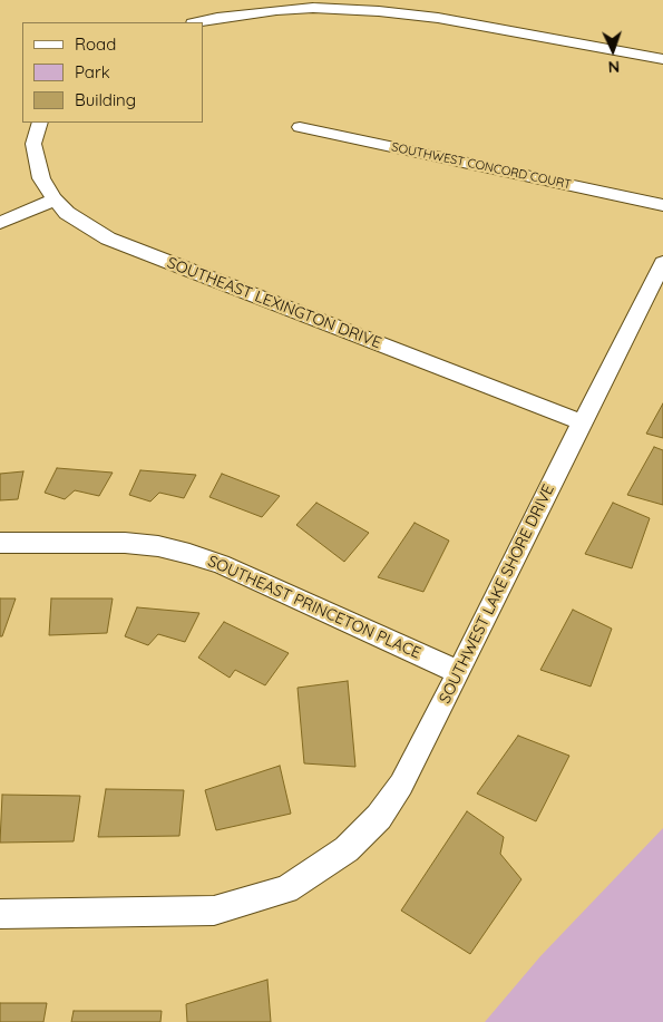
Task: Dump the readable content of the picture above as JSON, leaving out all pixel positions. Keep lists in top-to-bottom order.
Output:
{
  "streets": {
    "street": [
      "SOUTHWEST CONCORD COURT",
      "SOUTHEAST LEXINGTON DRIVE",
      "SOUTHWEST LAKE SHORE DRIVE",
      "SOUTHEAST PRINCETON PLACE"
    ]
  },
  "crossings": [
    ["SOUTHEAST LEXINGTON DRIVE", "SOUTHWEST LAKE SHORE DRIVE"],
    ["SOUTHWEST LAKE SHORE DRIVE", "SOUTHEAST PRINCETON PLACE"]
  ],
  "legend": ["Road", "Park", "Building"],
  "north": "bottom"
}
